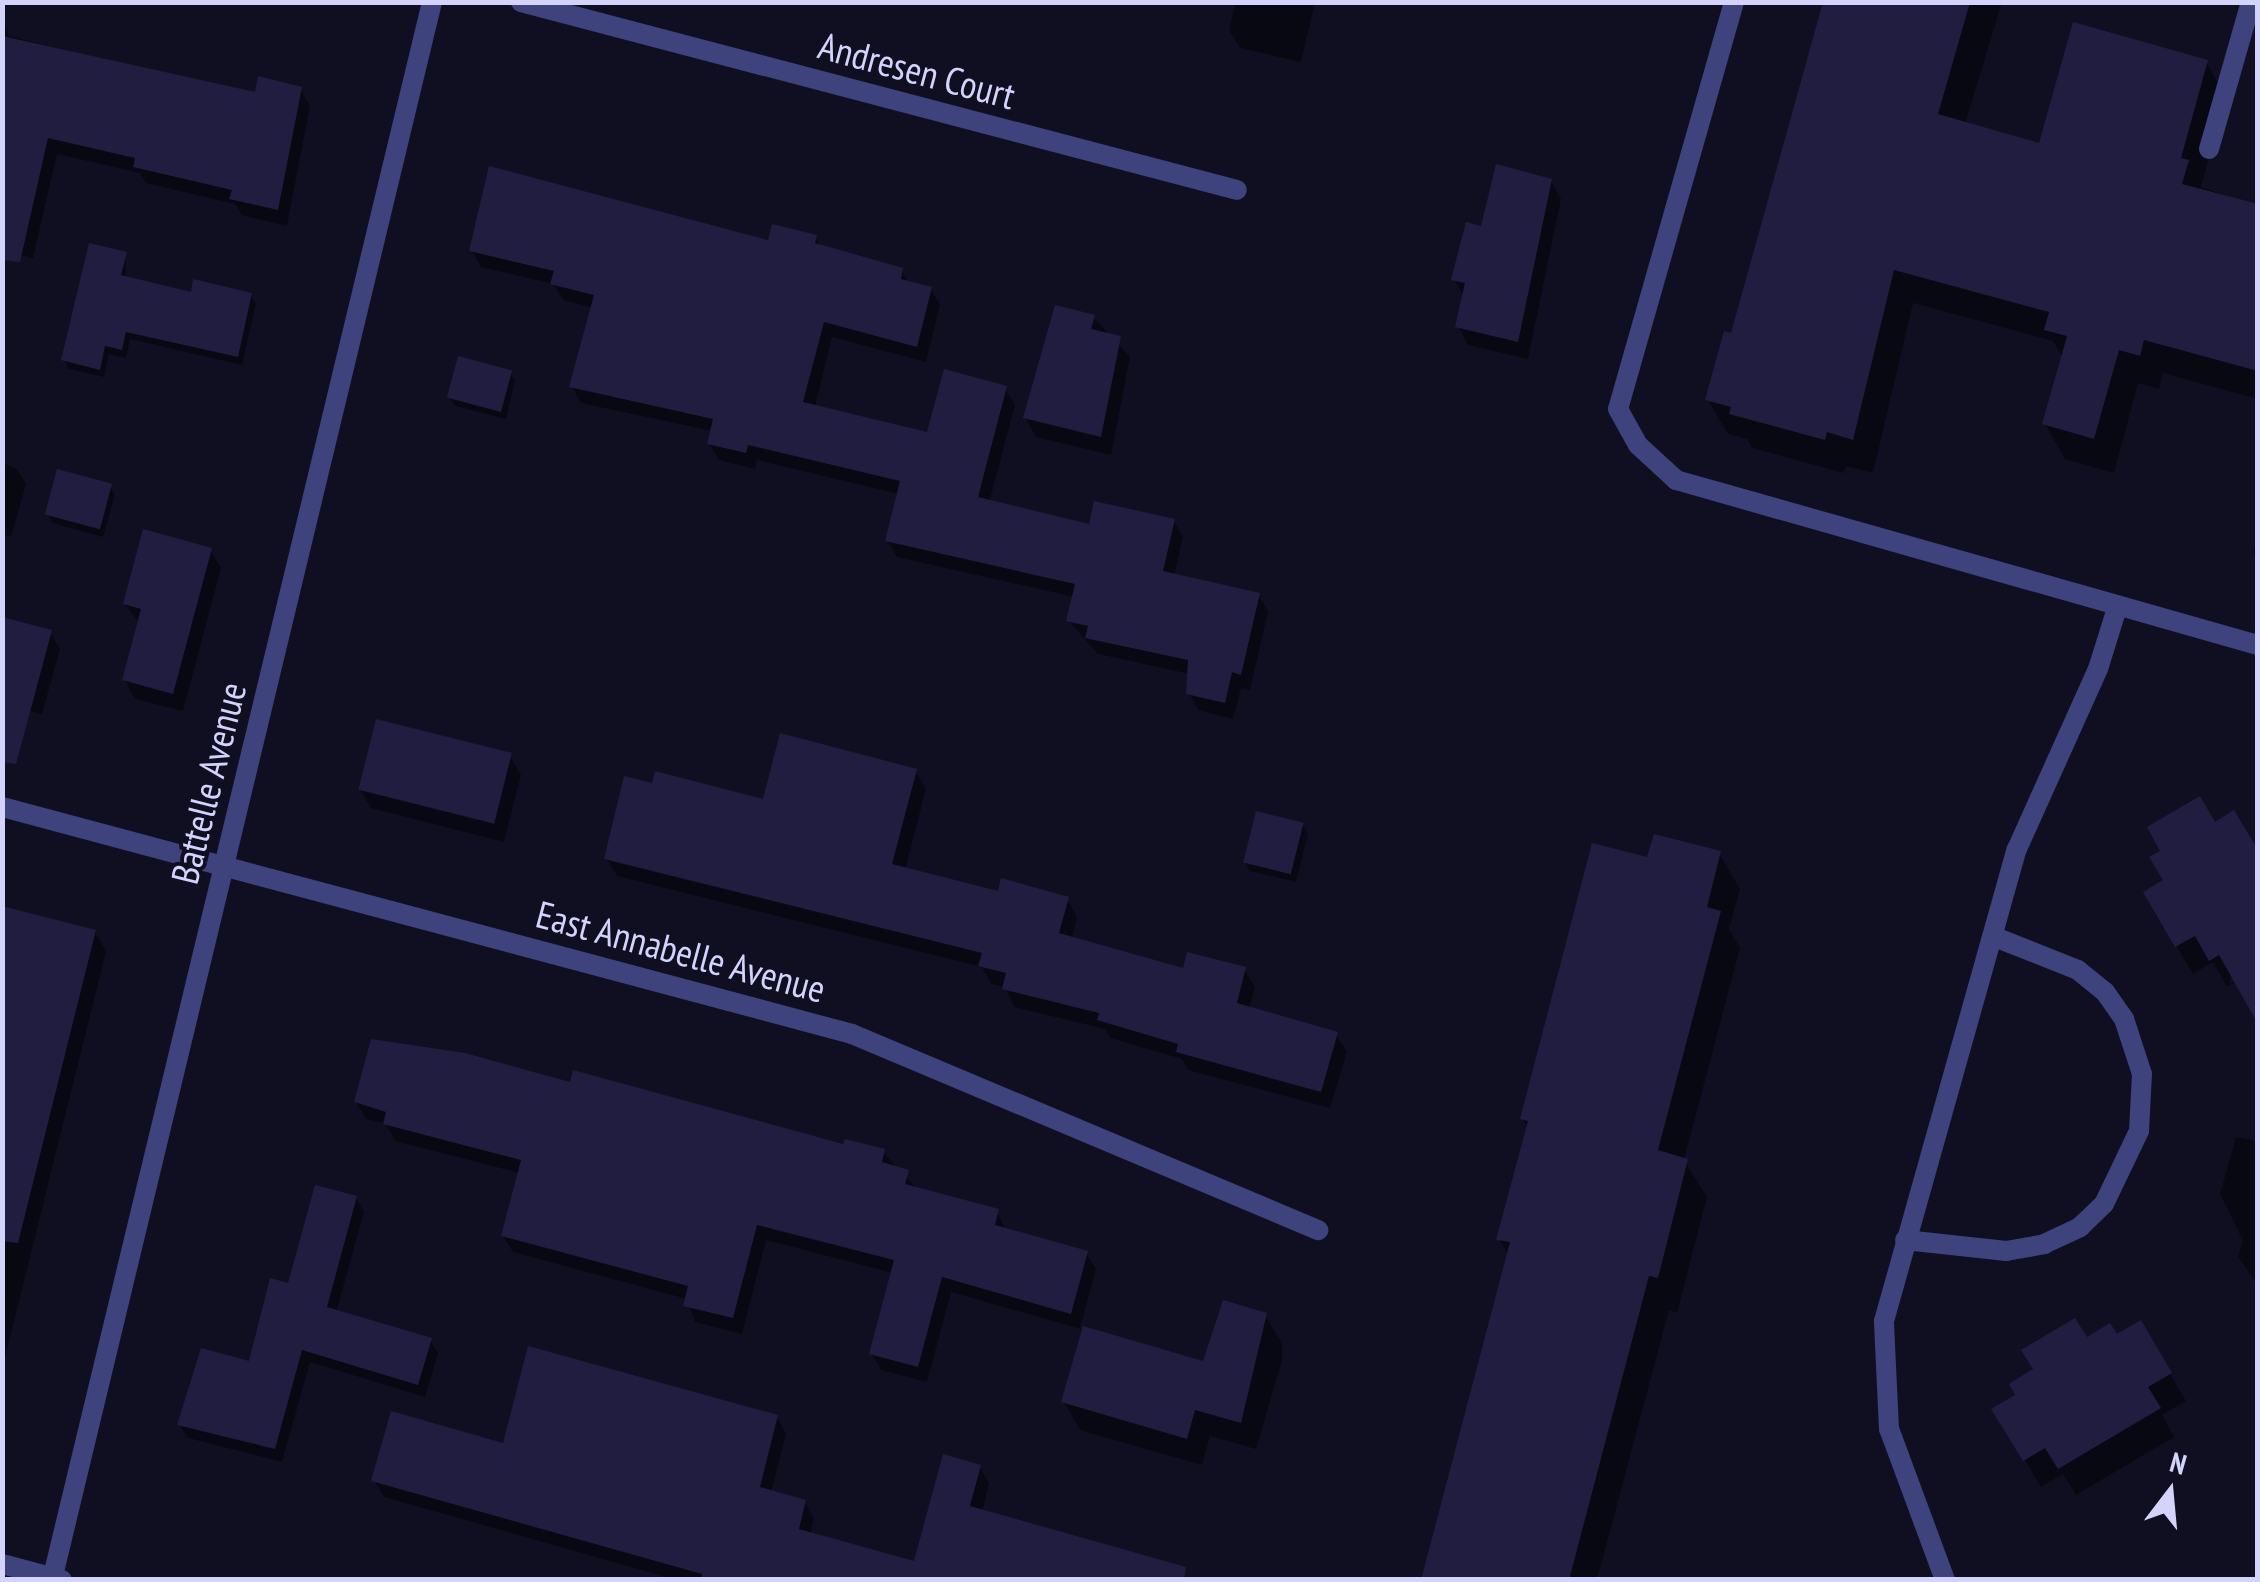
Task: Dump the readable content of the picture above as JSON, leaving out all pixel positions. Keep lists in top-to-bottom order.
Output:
{
  "streets": {
    "street": ["Andresen Court", "Battelle Avenue", "East Annabelle Avenue"]
  },
  "crossings": [
    ["Battelle Avenue", "East Annabelle Avenue"]
  ],
  "north": "top"
}
